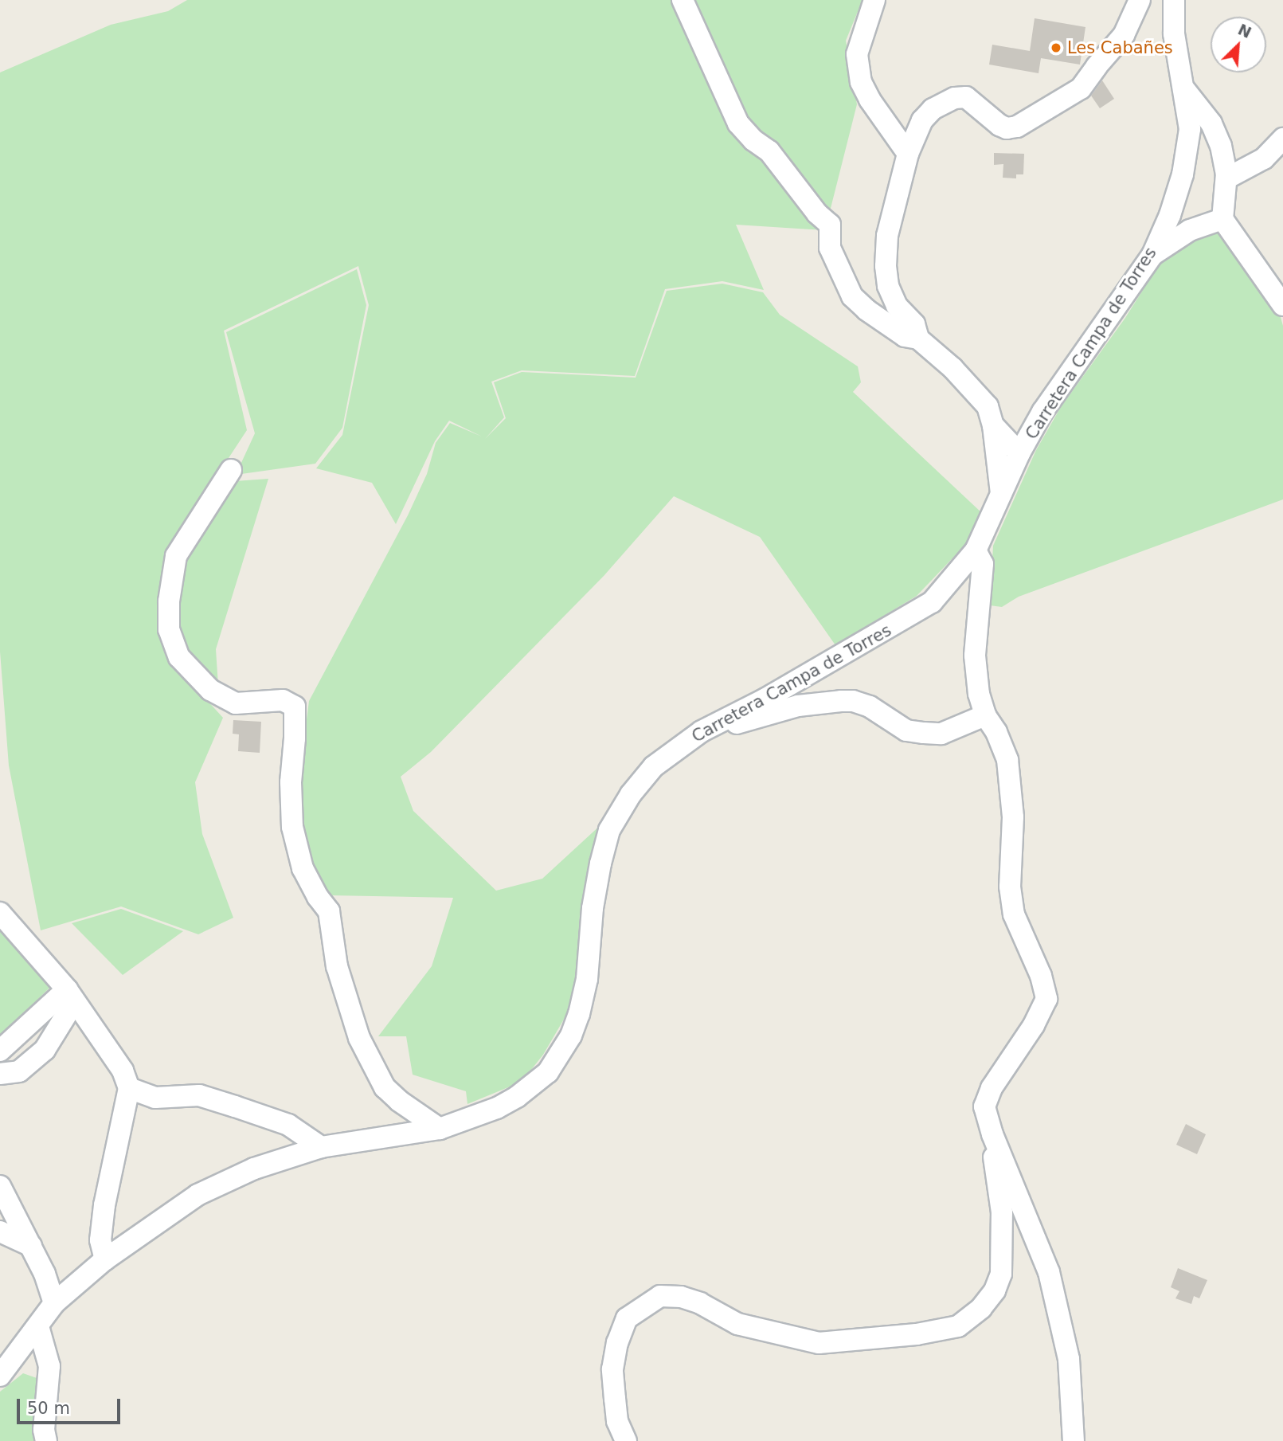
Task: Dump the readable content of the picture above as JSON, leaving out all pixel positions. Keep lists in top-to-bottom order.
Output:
{
  "streets": {
    "street": ["Carretera Campa de Torres"]
  },
  "places": ["Les Cabañes"],
  "scale_bar": "50 m",
  "north": "top right"
}
